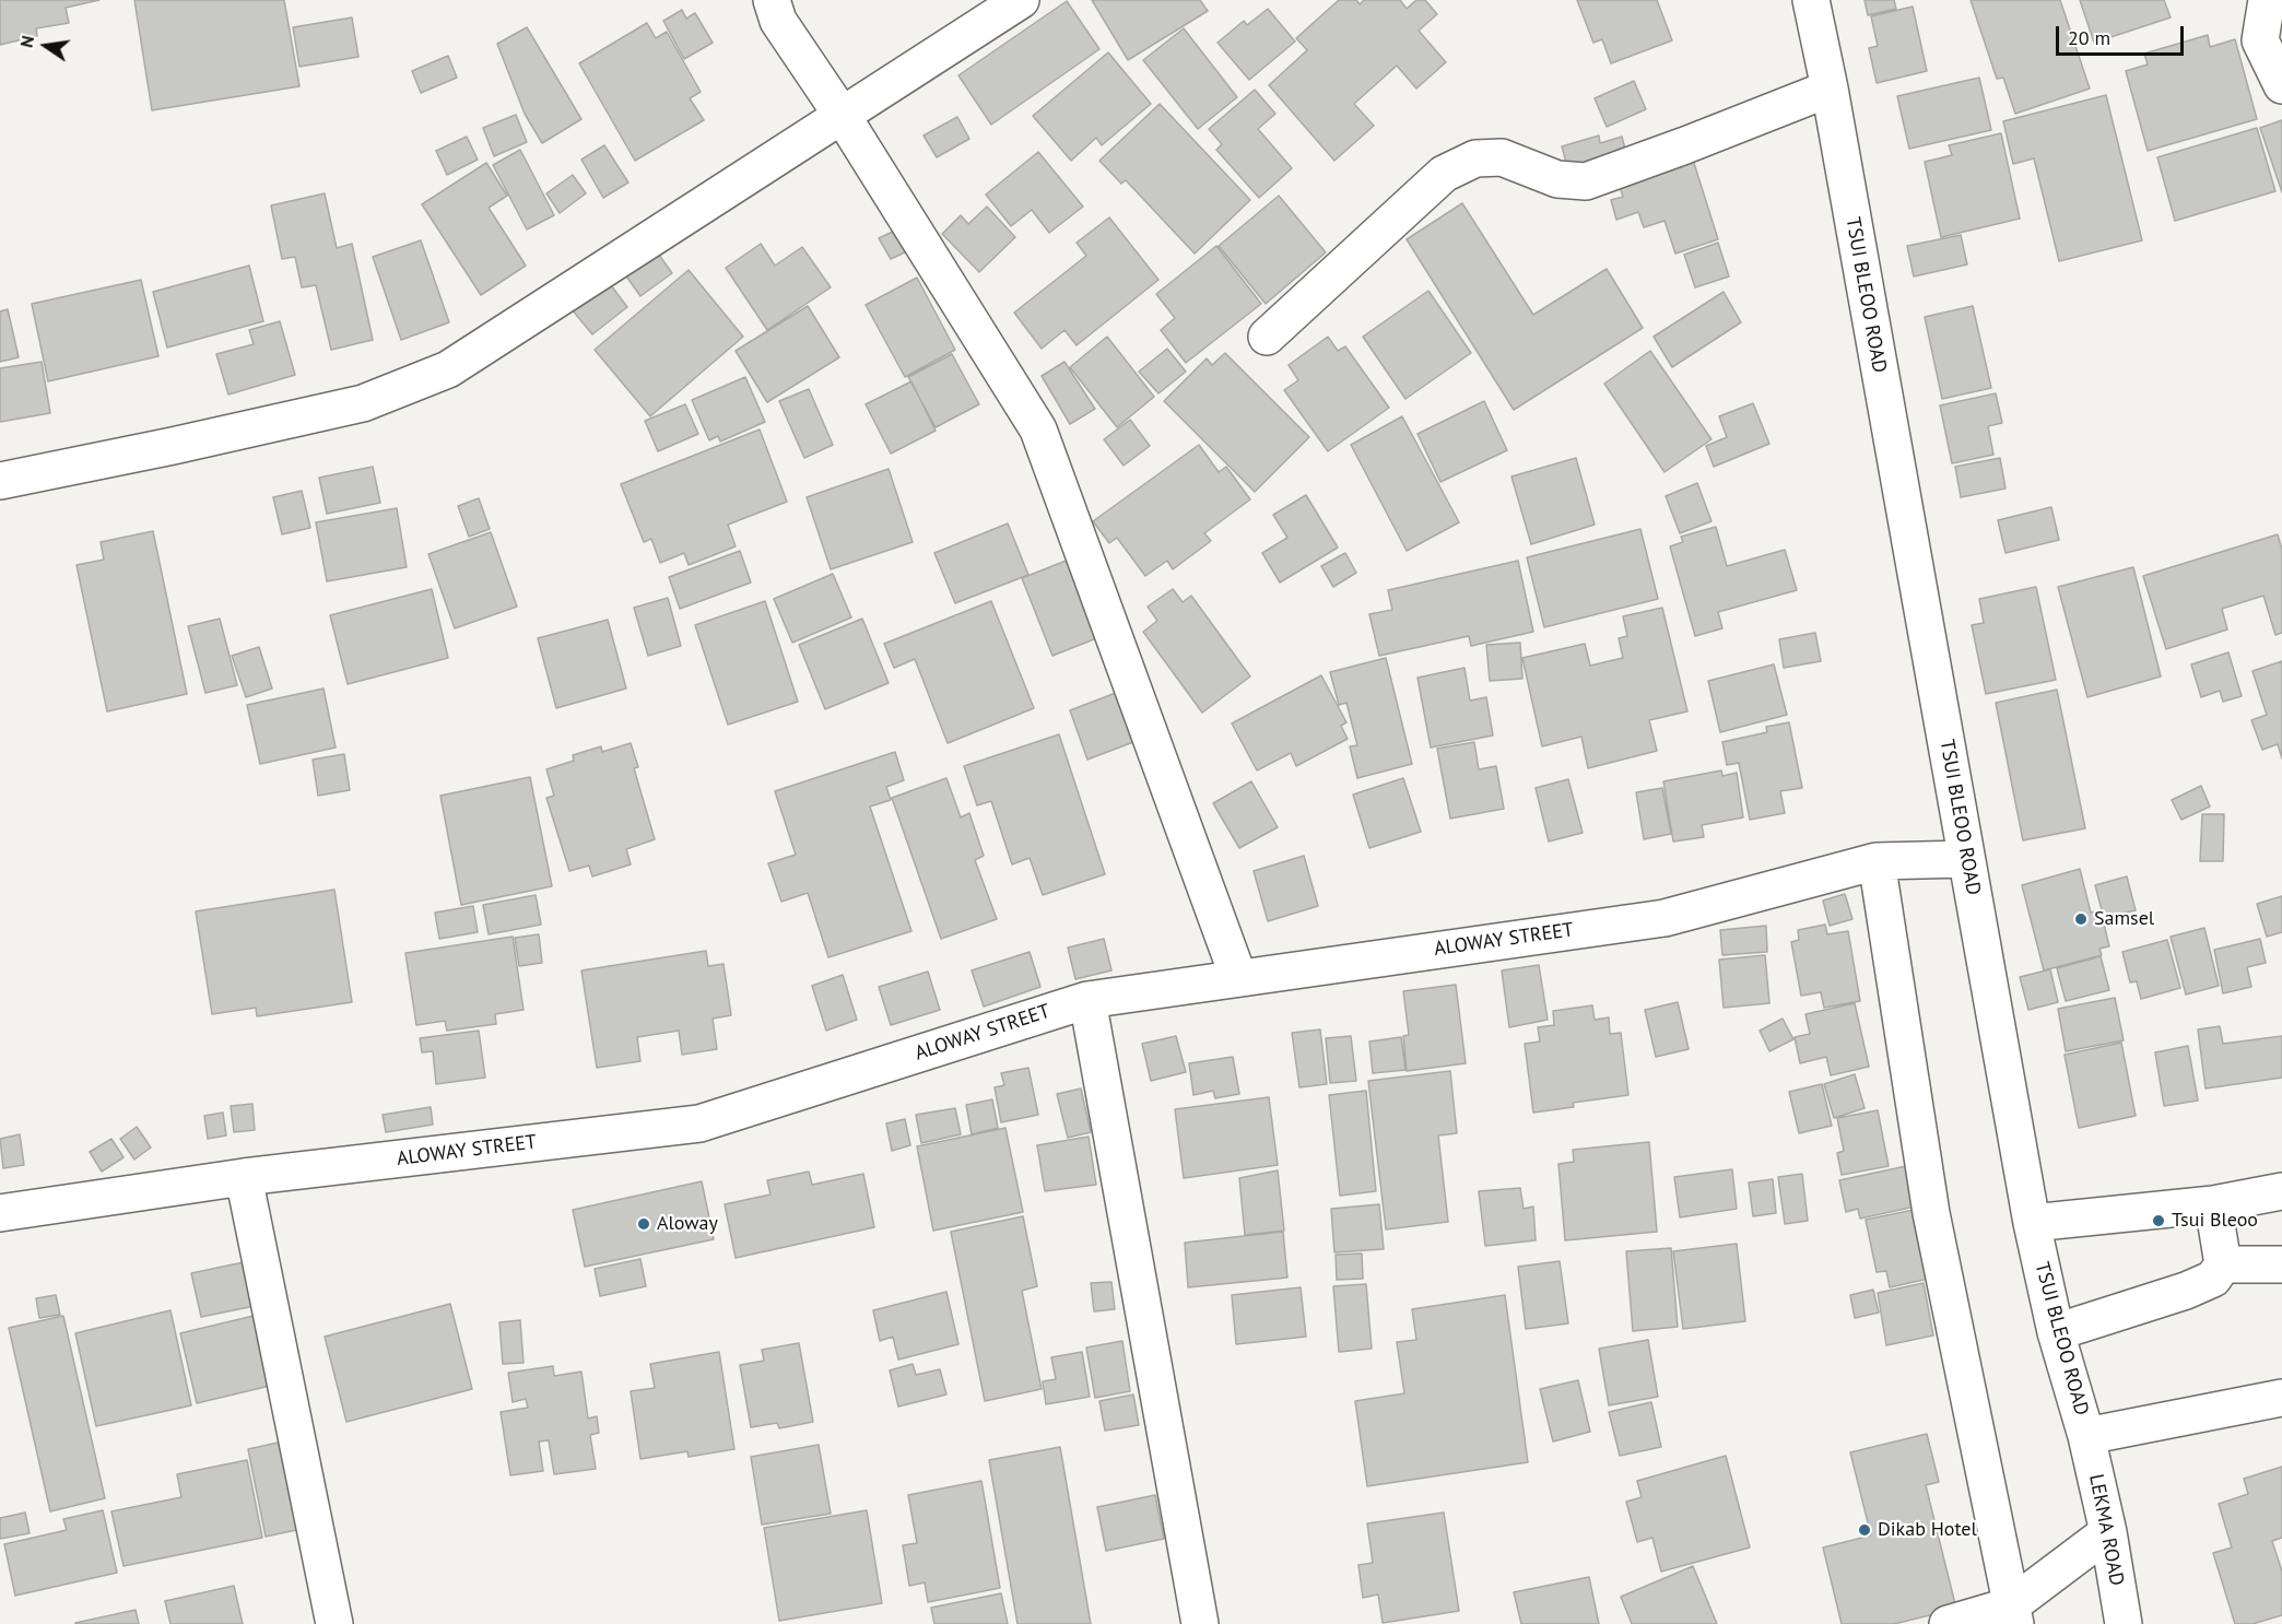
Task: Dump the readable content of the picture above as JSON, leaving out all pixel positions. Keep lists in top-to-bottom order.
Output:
{
  "streets": {
    "street": ["TSUI BLEOO ROAD", "ALOWAY STREET", "LEKMA ROAD"]
  },
  "crossings": [
    ["TSUI BLEOO ROAD", "ALOWAY STREET"],
    ["TSUI BLEOO ROAD", "LEKMA ROAD"]
  ],
  "places": [
    "Samsel",
    "Tsui Bleoo",
    "Aloway",
    "Dikab Hotel"
  ],
  "scale_bar": "20 m",
  "north": "left"
}
